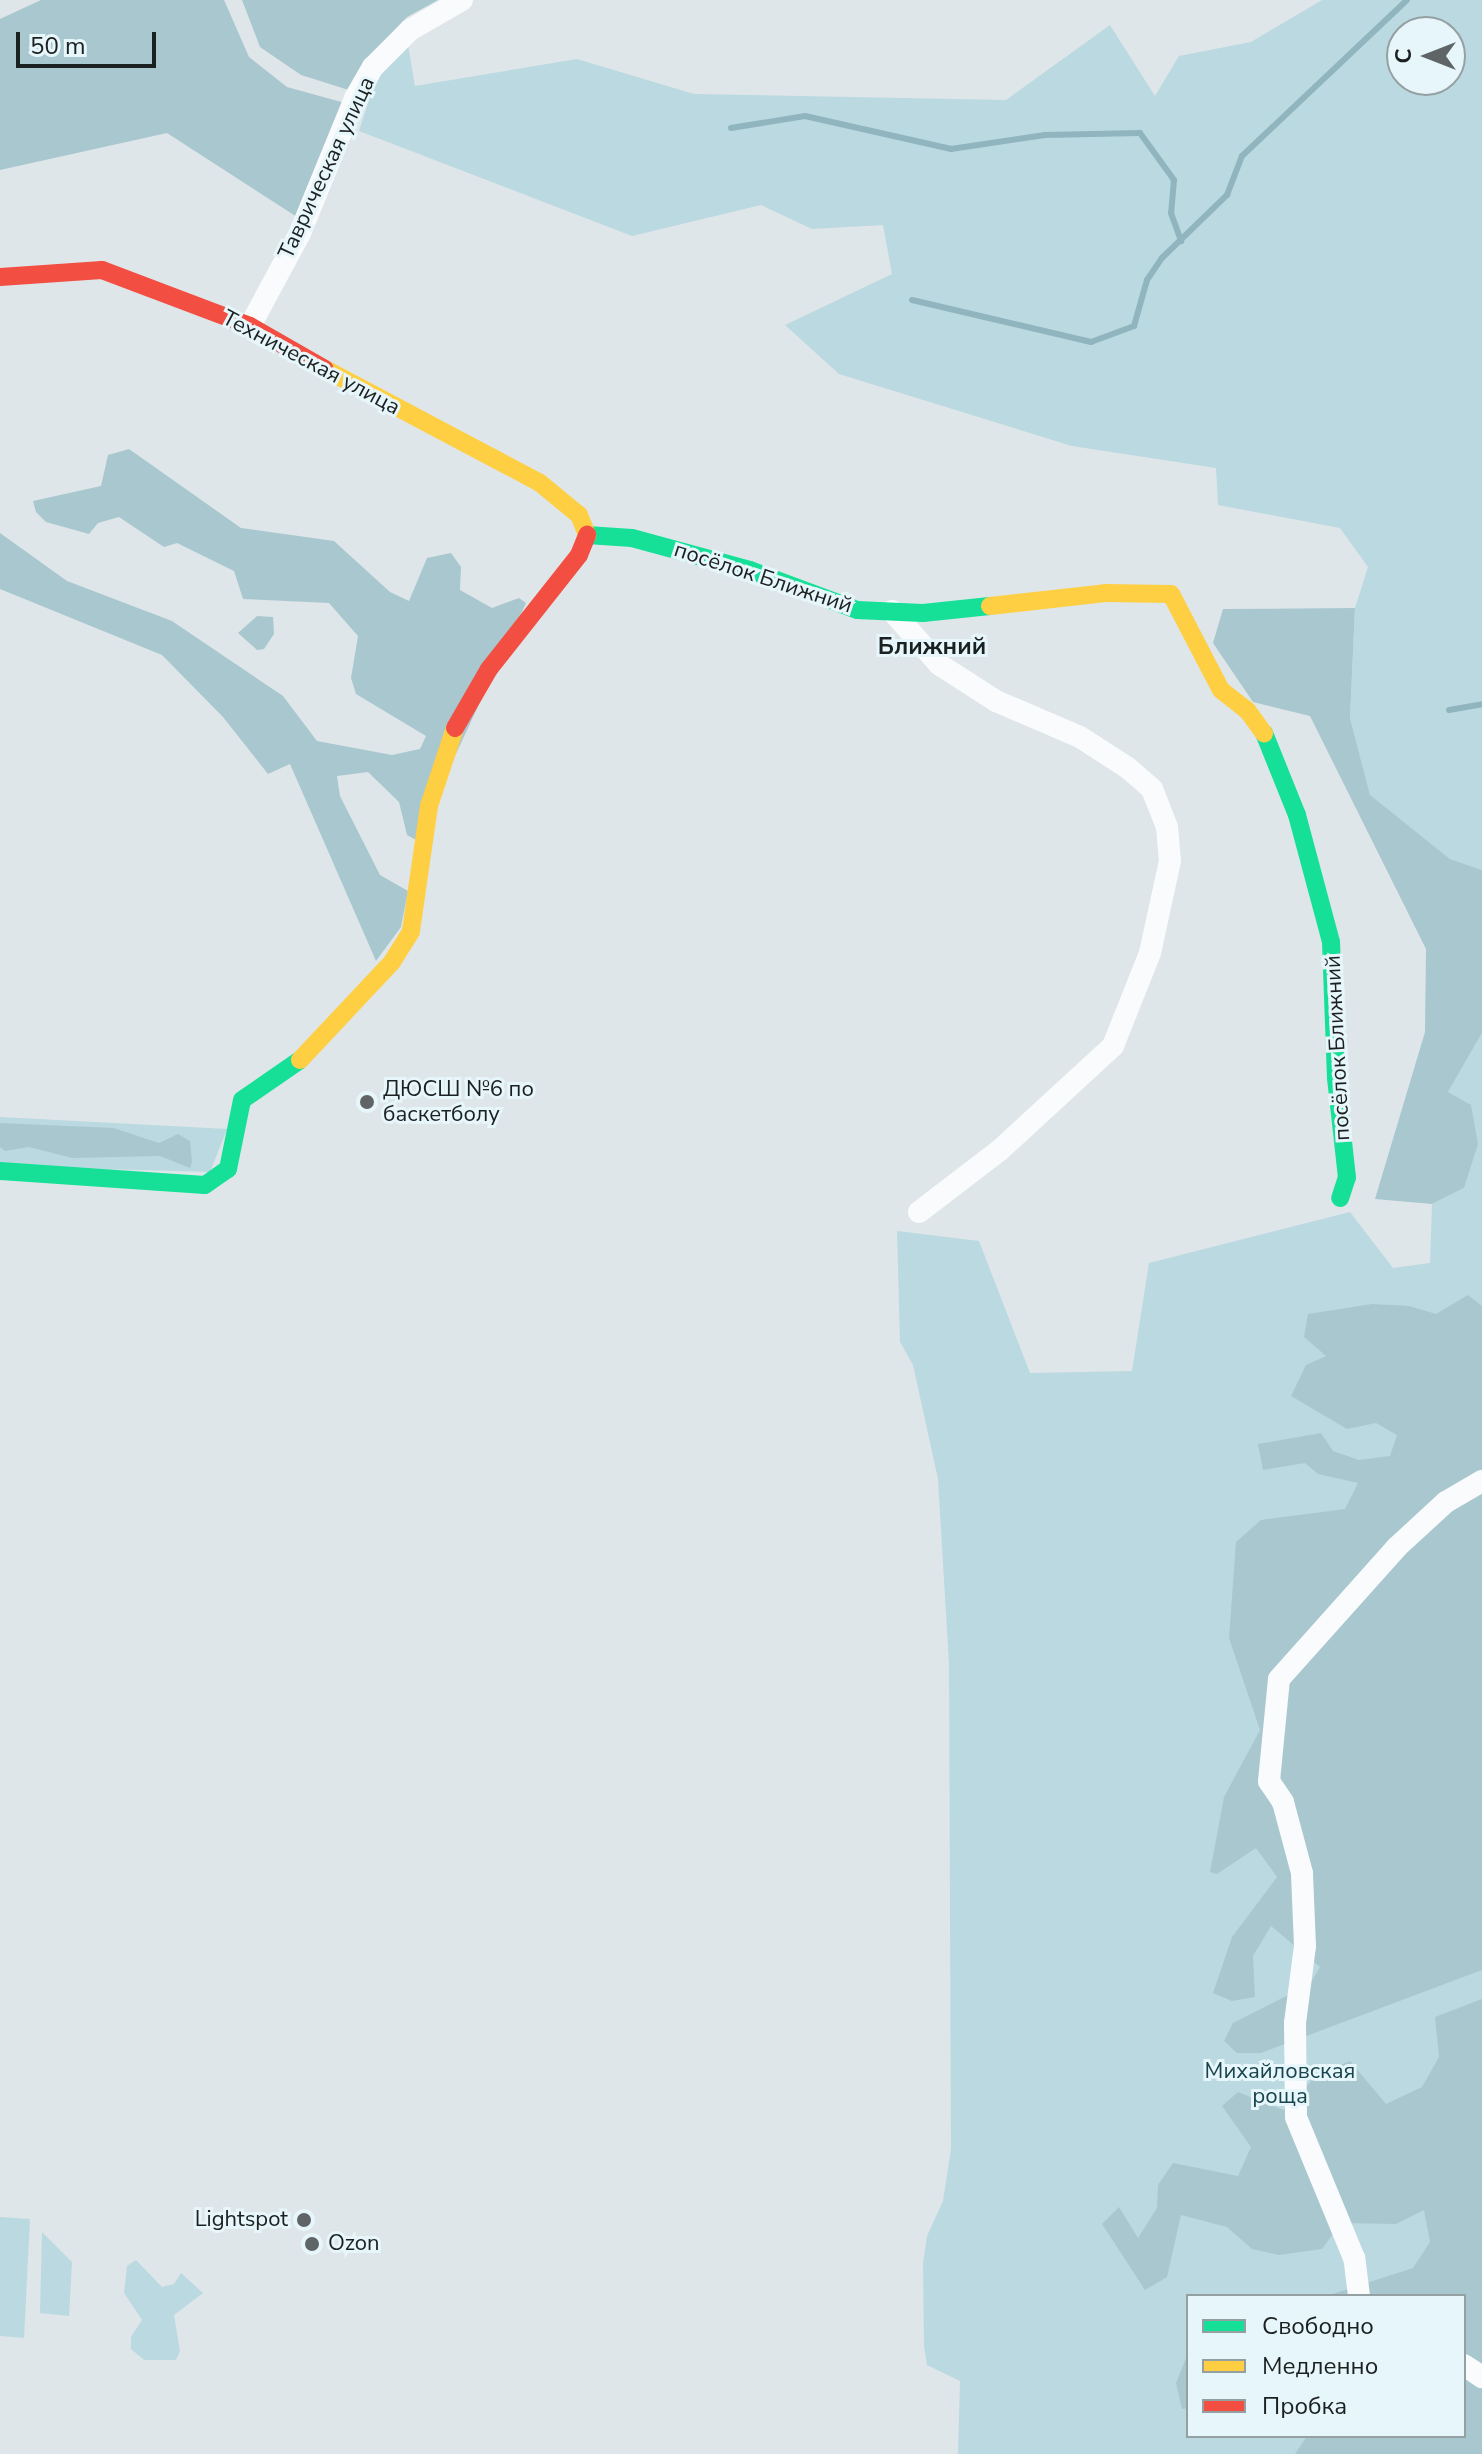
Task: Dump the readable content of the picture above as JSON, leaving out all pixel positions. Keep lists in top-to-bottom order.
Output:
{
  "streets": {
    "street": ["Таврическая улица", "Техническая улица", "посёлок Ближний"]
  },
  "crossings": [
    ["Таврическая улица", "Техническая улица"],
    ["Техническая улица", "посёлок Ближний"]
  ],
  "districts": ["Ближний"],
  "parks": ["Михайловская роща"],
  "places": ["ДЮСШ №6 по баскетболу", "Lightspot", "Ozon"],
  "legend": ["Свободно", "Медленно", "Пробка"],
  "scale_bar": "50 m",
  "north": "left"
}
